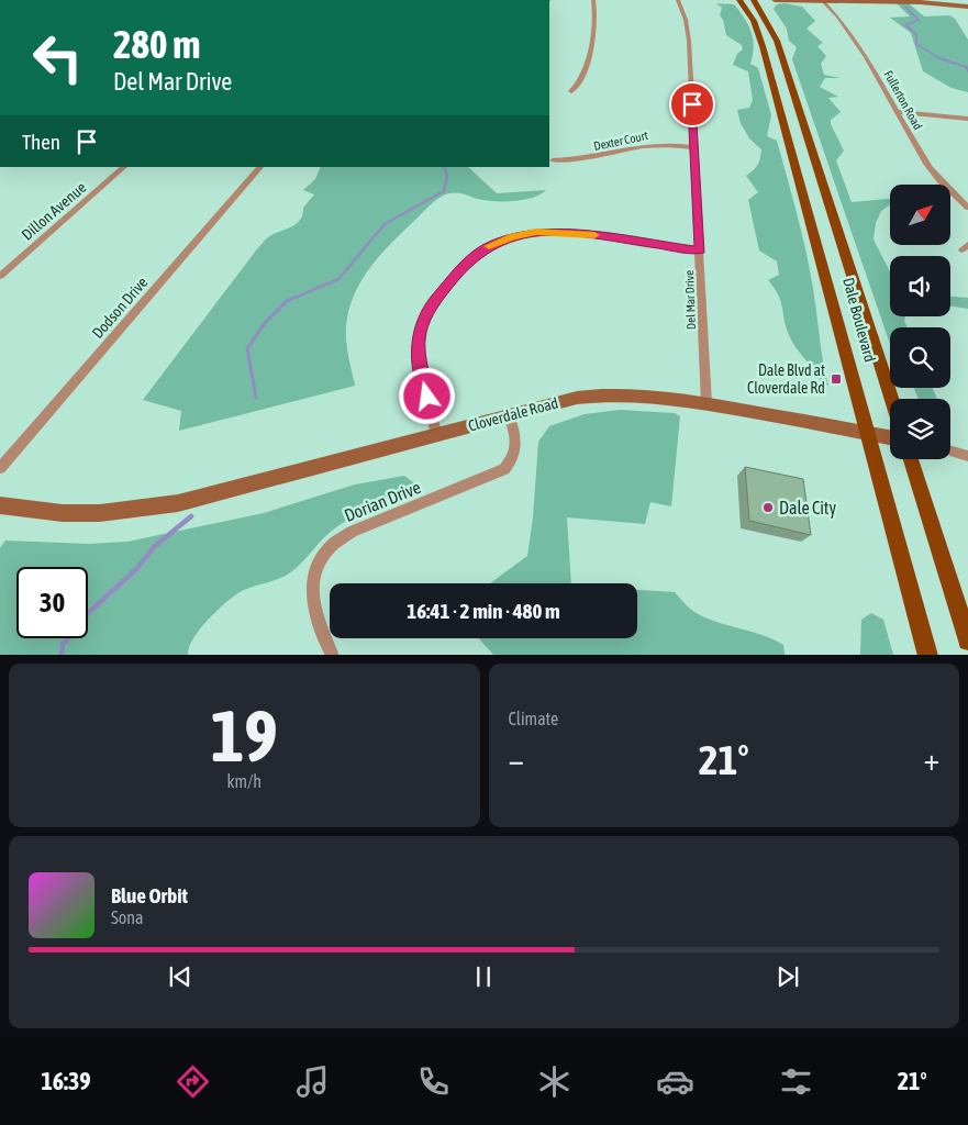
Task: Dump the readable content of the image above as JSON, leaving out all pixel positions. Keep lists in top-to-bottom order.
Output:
{
  "streets": {
    "main road": ["Dale Boulevard"],
    "street": [
      "Fullerton Road",
      "Dexter Court",
      "Dillon Avenue",
      "Del Mar Drive",
      "Dodson Drive",
      "Cloverdale Road",
      "Dorian Drive"
    ]
  },
  "crossings": [
    ["Dexter Court", "Del Mar Drive"],
    ["Del Mar Drive", "Cloverdale Road"],
    ["Dale Boulevard", "Cloverdale Road"],
    ["Cloverdale Road", "Dorian Drive"]
  ],
  "places": {
    "transit": ["Dale Blvd at Cloverdale Rd"],
    "other": ["Dale City"]
  },
  "north": "top right",
  "page": {
    "turn": ["280 m", "Del Mar Drive"],
    "then": "Then",
    "limit": "30",
    "trip": "16:41 · 2 min · 480 m",
    "tile": [
      ["19", "km/h"],
      "Climate"
    ],
    "heat": ["−", "21°", "+"],
    "song": ["Blue Orbit", "Sona"],
    "tabs": ["16:39", "21°"]
  }
}
